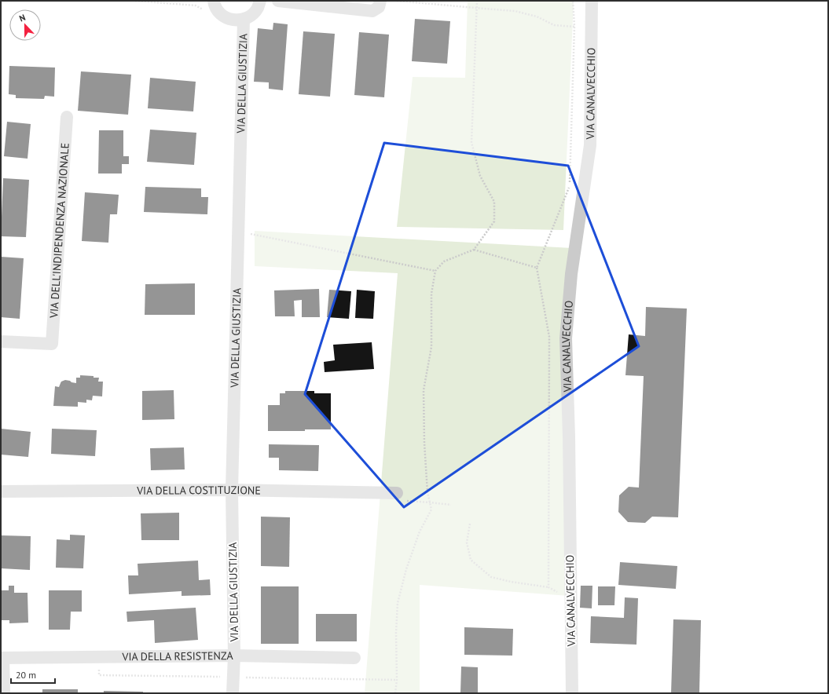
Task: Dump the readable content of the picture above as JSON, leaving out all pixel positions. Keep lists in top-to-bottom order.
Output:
{
  "streets": {
    "street": [
      "VIA DELLA GIUSTIZIA",
      "VIA CANALVECCHIO",
      "VIA DELL'INDIPENDENZA NAZIONALE",
      "VIA DELLA COSTITUZIONE",
      "VIA DELLA RESISTENZA"
    ]
  },
  "crossings": [
    ["VIA DELLA GIUSTIZIA", "VIA DELLA COSTITUZIONE"],
    ["VIA DELLA GIUSTIZIA", "VIA DELLA RESISTENZA"]
  ],
  "scale_bar": "20 m",
  "north": "top"
}
